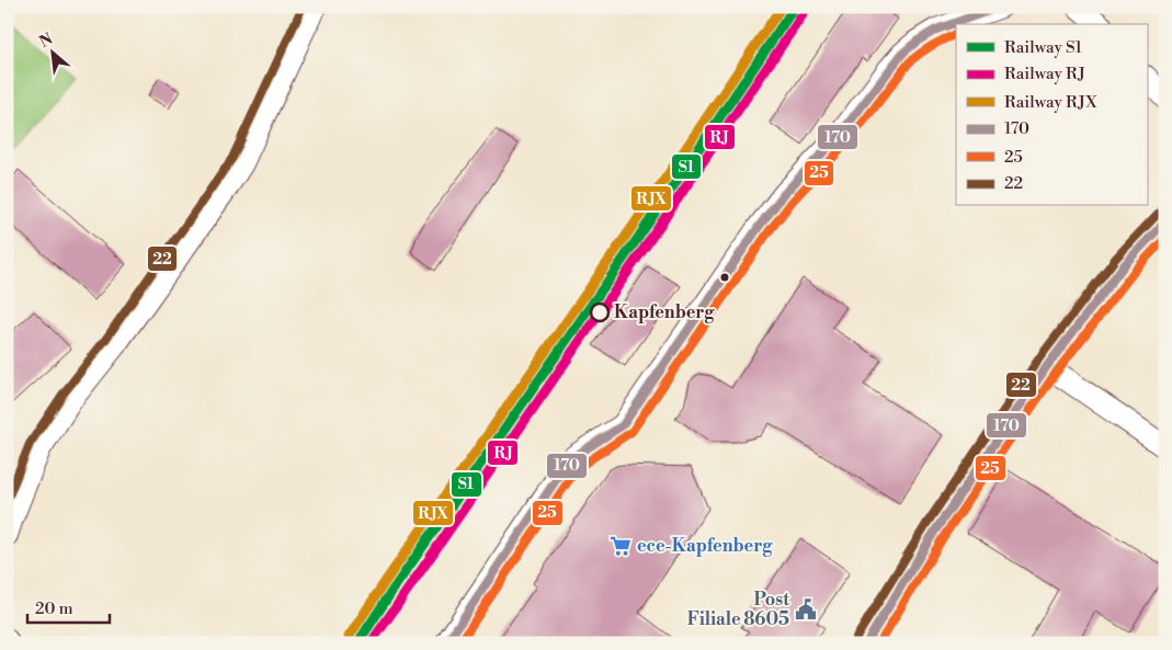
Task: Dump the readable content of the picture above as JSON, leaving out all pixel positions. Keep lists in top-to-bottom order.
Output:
{
  "places": {
    "other": ["Kapfenberg"],
    "supermarket": ["ece-Kapfenberg"],
    "public building": ["Post Filiale 8605"]
  },
  "lines": [
    "rail line S1",
    "rail line RJX",
    "transit line 170",
    "transit line 22",
    "rail line RJ",
    "transit line 25"
  ],
  "legend": [
    "Railway S1",
    "Railway RJ",
    "Railway RJX",
    "170",
    "25",
    "22"
  ],
  "scale_bar": "20 m",
  "north": "top left"
}
